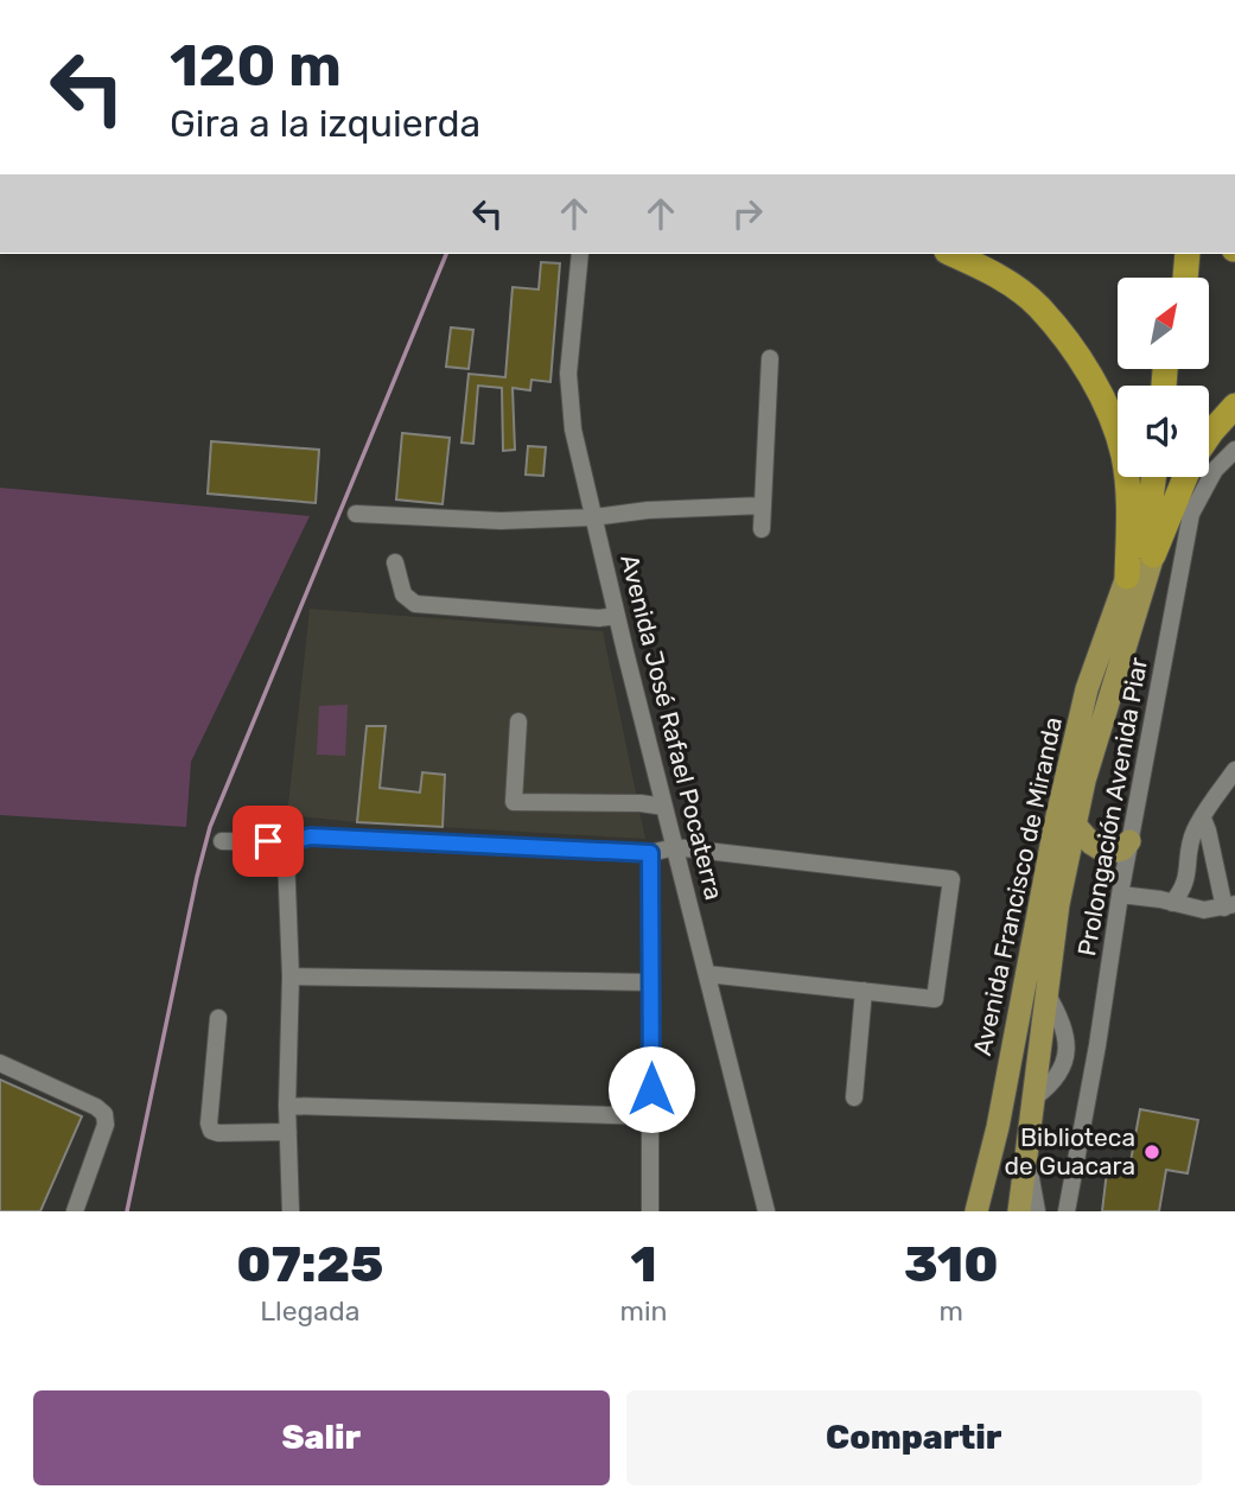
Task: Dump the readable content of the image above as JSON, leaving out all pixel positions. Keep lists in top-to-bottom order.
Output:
{
  "streets": {
    "main road": ["Avenida Francisco de Miranda"],
    "street": ["Avenida José Rafael Pocaterra", "Prolongación Avenida Piar"]
  },
  "places": ["Biblioteca de Guacara"],
  "north": "top right",
  "page": {
    "turn": ["120 m", "Gira a la izquierda"],
    "eta": [
      "07:25",
      "Llegada",
      "1",
      "min",
      "310",
      "m"
    ],
    "buttons": ["Salir", "Compartir"]
  }
}
